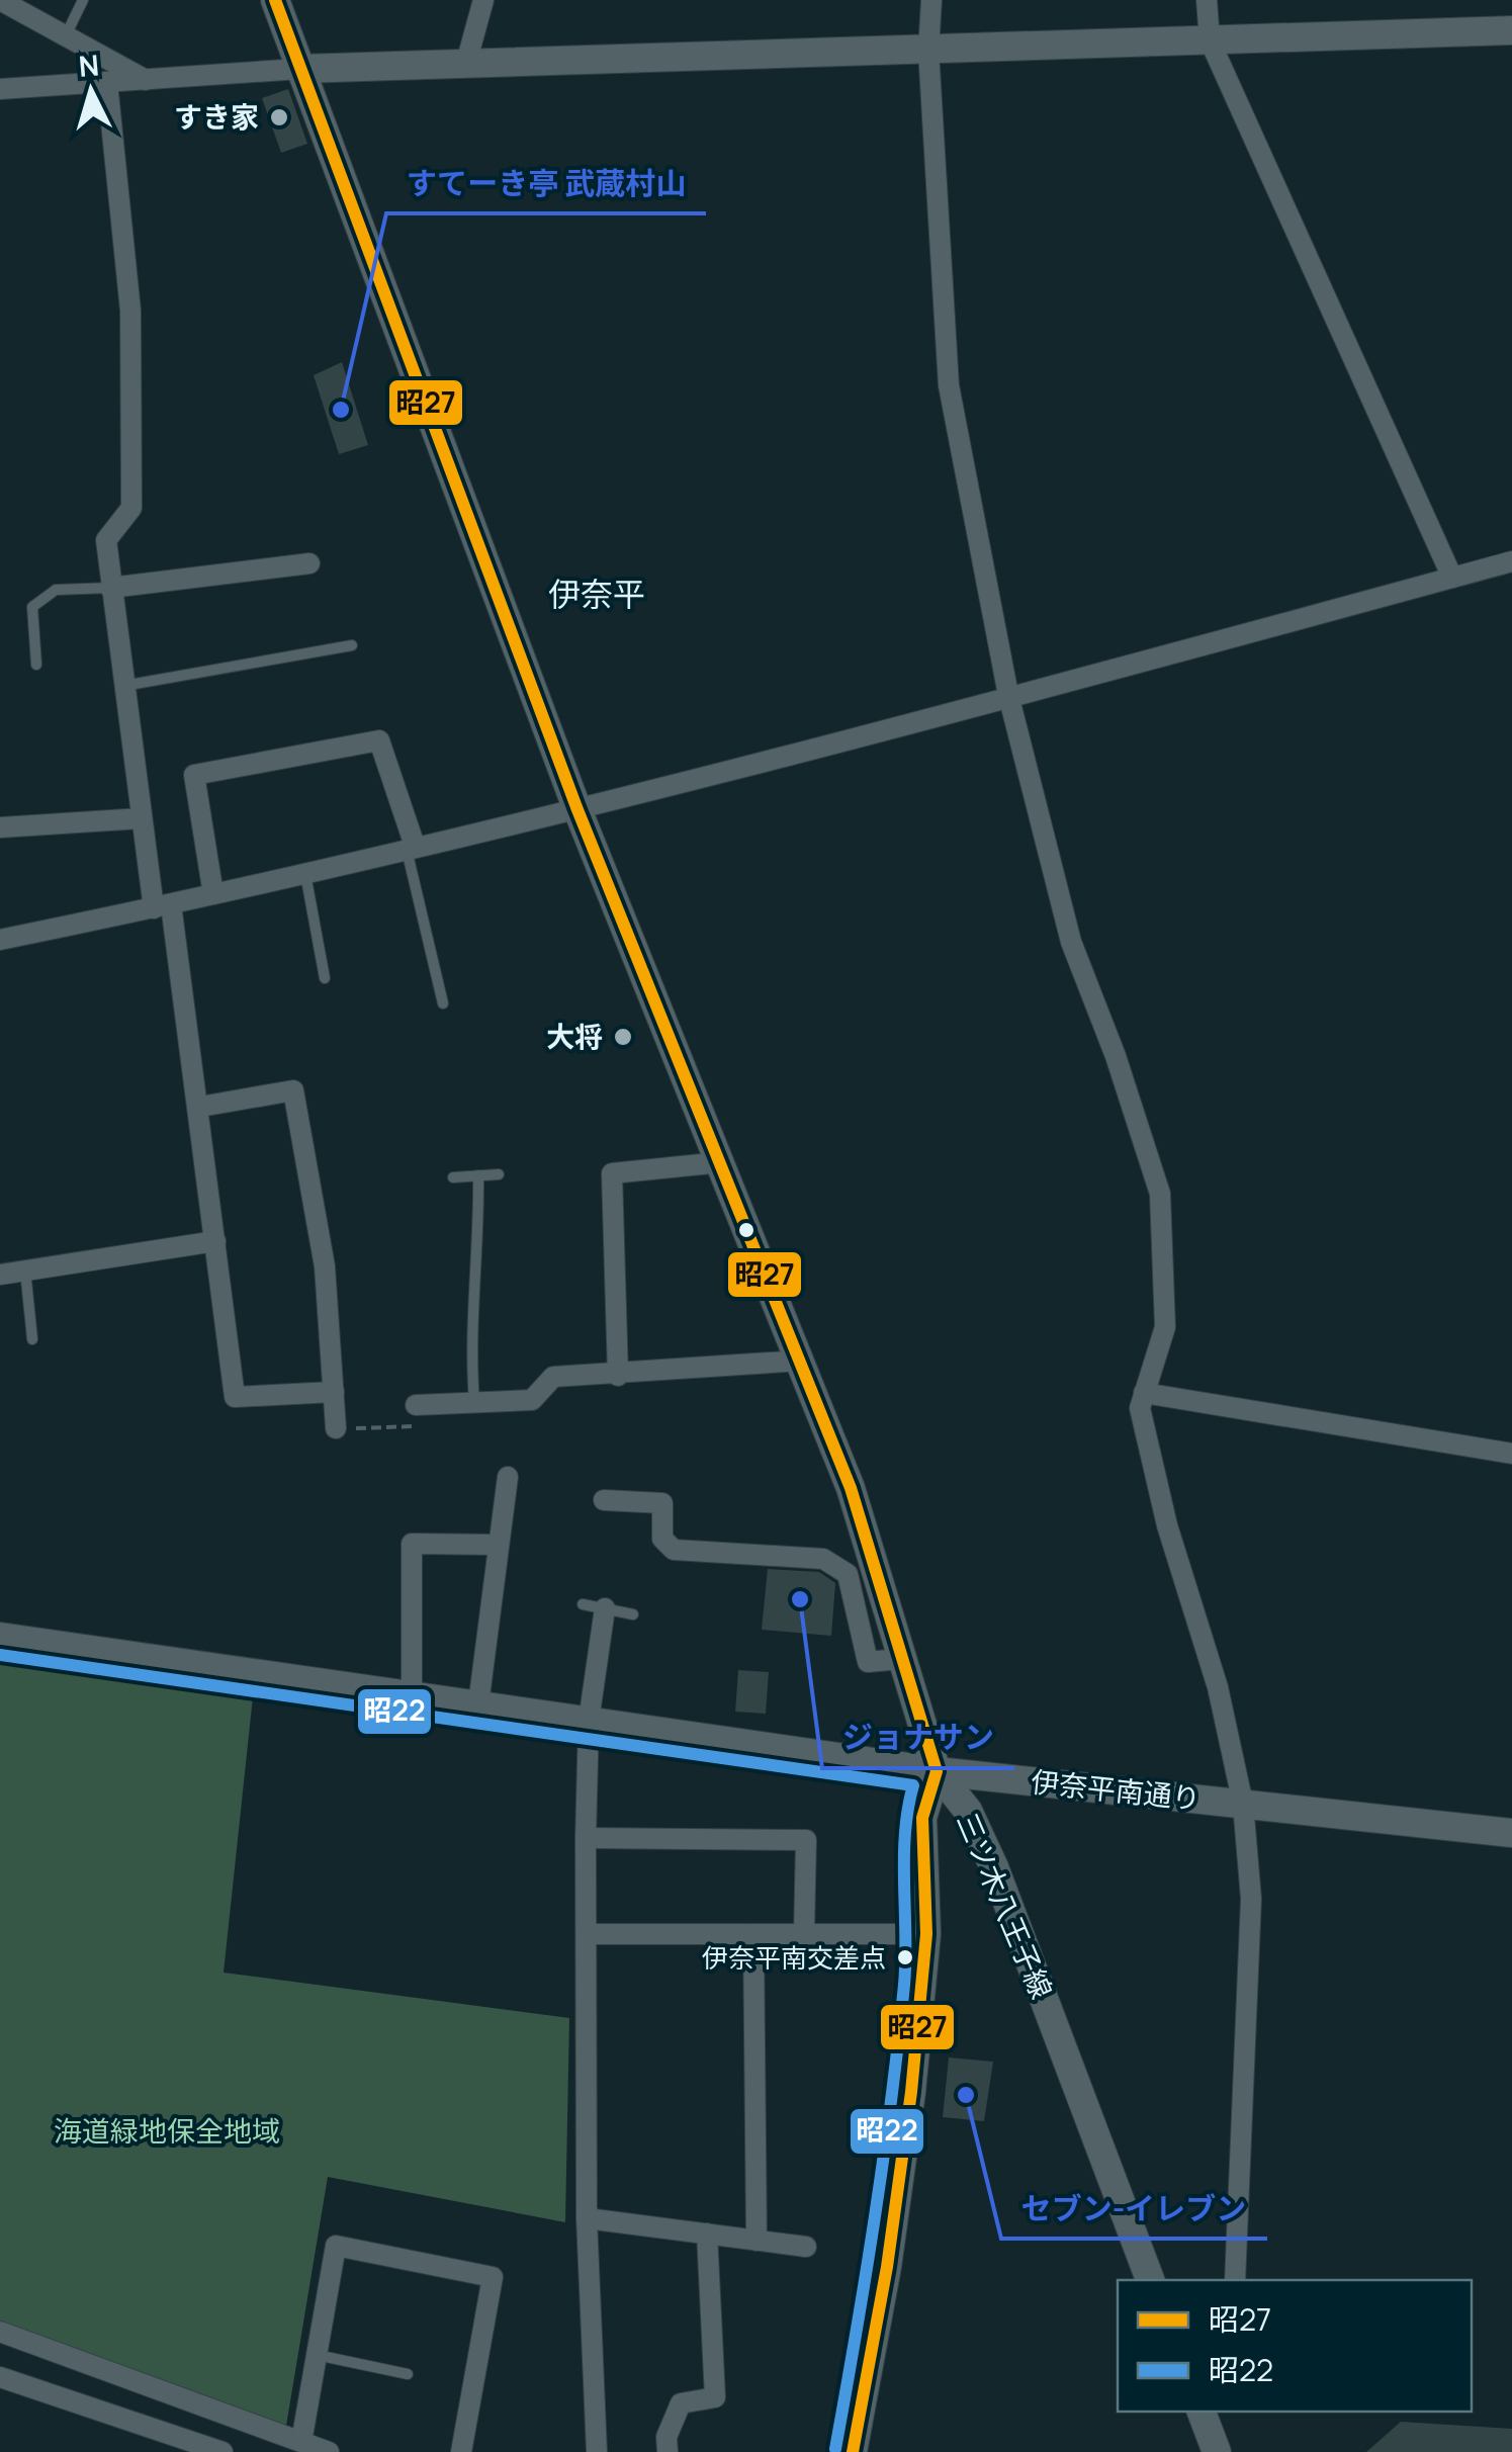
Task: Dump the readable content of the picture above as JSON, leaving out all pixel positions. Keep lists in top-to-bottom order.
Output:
{
  "streets": {
    "street": ["伊奈平南通り", "三ツ木八王子線"]
  },
  "crossings": [
    ["伊奈平南通り", "三ツ木八王子線"]
  ],
  "districts": ["伊奈平"],
  "parks": ["海道緑地保全地域"],
  "places": [
    "すき家",
    "すてーき亭 武蔵村山",
    "大将",
    "ジョナサン",
    "伊奈平南交差点",
    "セブン-イレブン"
  ],
  "lines": ["transit line 昭27", "transit line 昭22"],
  "legend": ["昭27", "昭22"],
  "north": "top"
}
